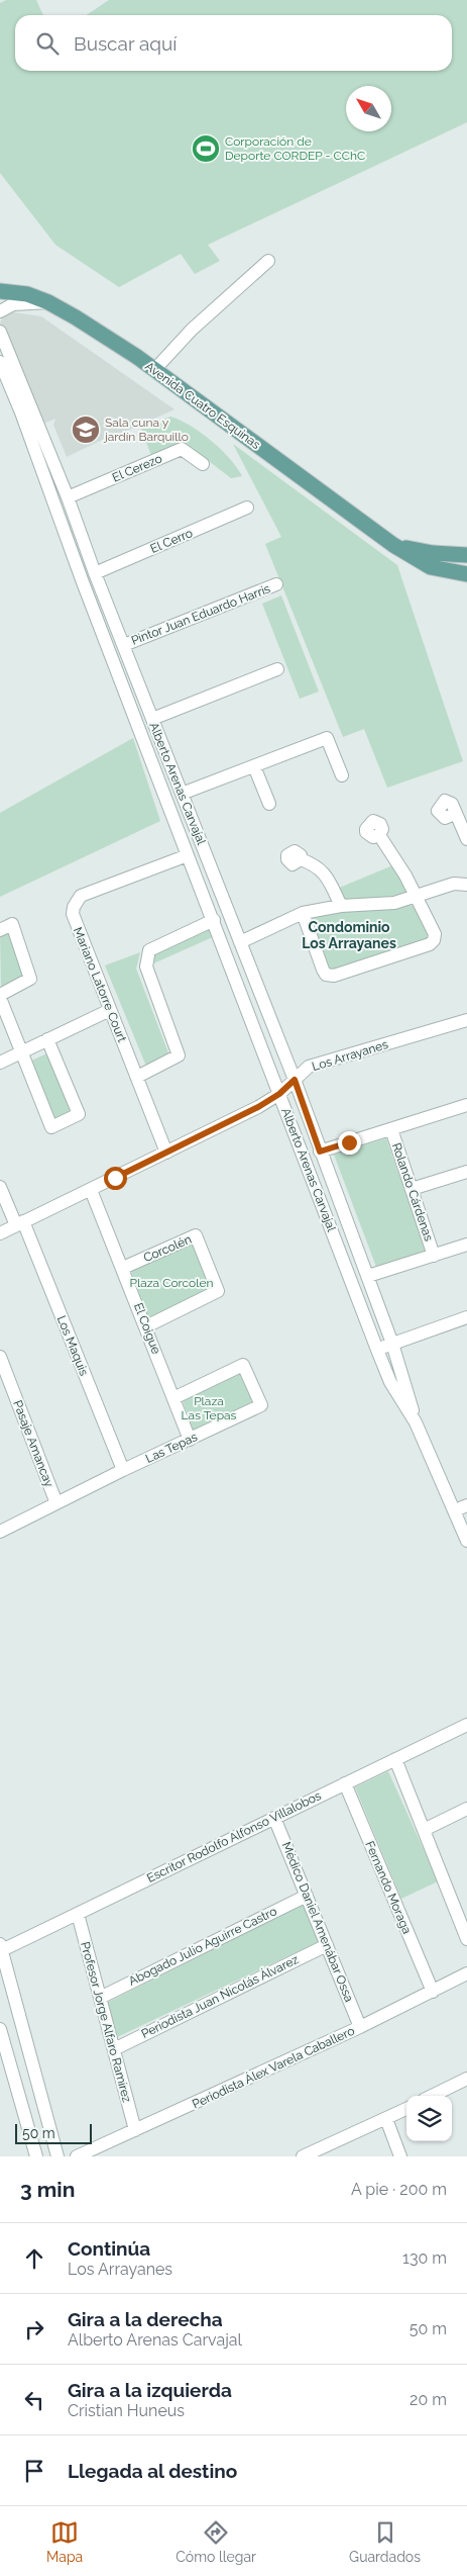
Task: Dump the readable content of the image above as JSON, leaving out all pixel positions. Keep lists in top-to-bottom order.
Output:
{
  "streets": {
    "main road": ["Avenida Cuatro Esquinas"],
    "street": [
      "El Cerezo",
      "El Cerro",
      "Pintor Juan Eduardo Harris",
      "Alberto Arenas Carvajal",
      "Mariano Latorre Court",
      "Los Arrayanes",
      "Rolando Cárdenas",
      "Corcolén",
      "El Coigue",
      "Los Maquis",
      "Pasaje Amancay",
      "Las Tepas",
      "Escritor Rodolfo Alfonso Villalobos",
      "Fernando Moraga",
      "Médico Daniel Amenábar Ossa",
      "Abogado Julio Aguirre Castro",
      "Periodista Juan Nicolás Álvarez",
      "Profesor Jorge Alfaro Ramírez",
      "Periodista Álex Varela Caballero"
    ]
  },
  "crossings": [
    ["El Cerezo", "Alberto Arenas Carvajal"],
    ["El Cerro", "Alberto Arenas Carvajal"],
    ["Pintor Juan Eduardo Harris", "Alberto Arenas Carvajal"],
    ["Alberto Arenas Carvajal", "Mariano Latorre Court"],
    ["Alberto Arenas Carvajal", "Los Arrayanes"],
    ["Mariano Latorre Court", "Los Arrayanes"],
    ["Los Arrayanes", "El Coigue"],
    ["Los Arrayanes", "Los Maquis"],
    ["Corcolén", "El Coigue"],
    ["El Coigue", "Las Tepas"],
    ["Los Maquis", "Las Tepas"],
    ["Pasaje Amancay", "Las Tepas"],
    ["Escritor Rodolfo Alfonso Villalobos", "Fernando Moraga"],
    ["Escritor Rodolfo Alfonso Villalobos", "Médico Daniel Amenábar Ossa"],
    ["Escritor Rodolfo Alfonso Villalobos", "Profesor Jorge Alfaro Ramírez"],
    ["Fernando Moraga", "Periodista Álex Varela Caballero"],
    ["Médico Daniel Amenábar Ossa", "Abogado Julio Aguirre Castro"],
    ["Médico Daniel Amenábar Ossa", "Periodista Juan Nicolás Álvarez"],
    ["Médico Daniel Amenábar Ossa", "Periodista Álex Varela Caballero"],
    ["Abogado Julio Aguirre Castro", "Profesor Jorge Alfaro Ramírez"],
    ["Periodista Juan Nicolás Álvarez", "Profesor Jorge Alfaro Ramírez"],
    ["Profesor Jorge Alfaro Ramírez", "Periodista Álex Varela Caballero"]
  ],
  "districts": ["Condominio Los Arrayanes"],
  "parks": ["Plaza Corcolen", "Plaza Las Tepas"],
  "places": {
    "sports": ["Corporación de Deporte CORDEP - CChC"],
    "school or university": ["Sala cuna y jardín Barquillo"]
  },
  "scale_bar": "50 m",
  "north": "top left",
  "page": {
    "search": "Buscar aquí",
    "scale": "50 m",
    "heading": ["3 min", "A pie · 200 m"],
    "list": [
      ["Continúa", "Los Arrayanes", "130 m"],
      ["Gira a la derecha", "Alberto Arenas Carvajal", "50 m"],
      ["Gira a la izquierda", "Cristian Huneus", "20 m"],
      "Llegada al destino"
    ],
    "nav": ["Mapa", "Cómo llegar", "Guardados"]
  }
}
